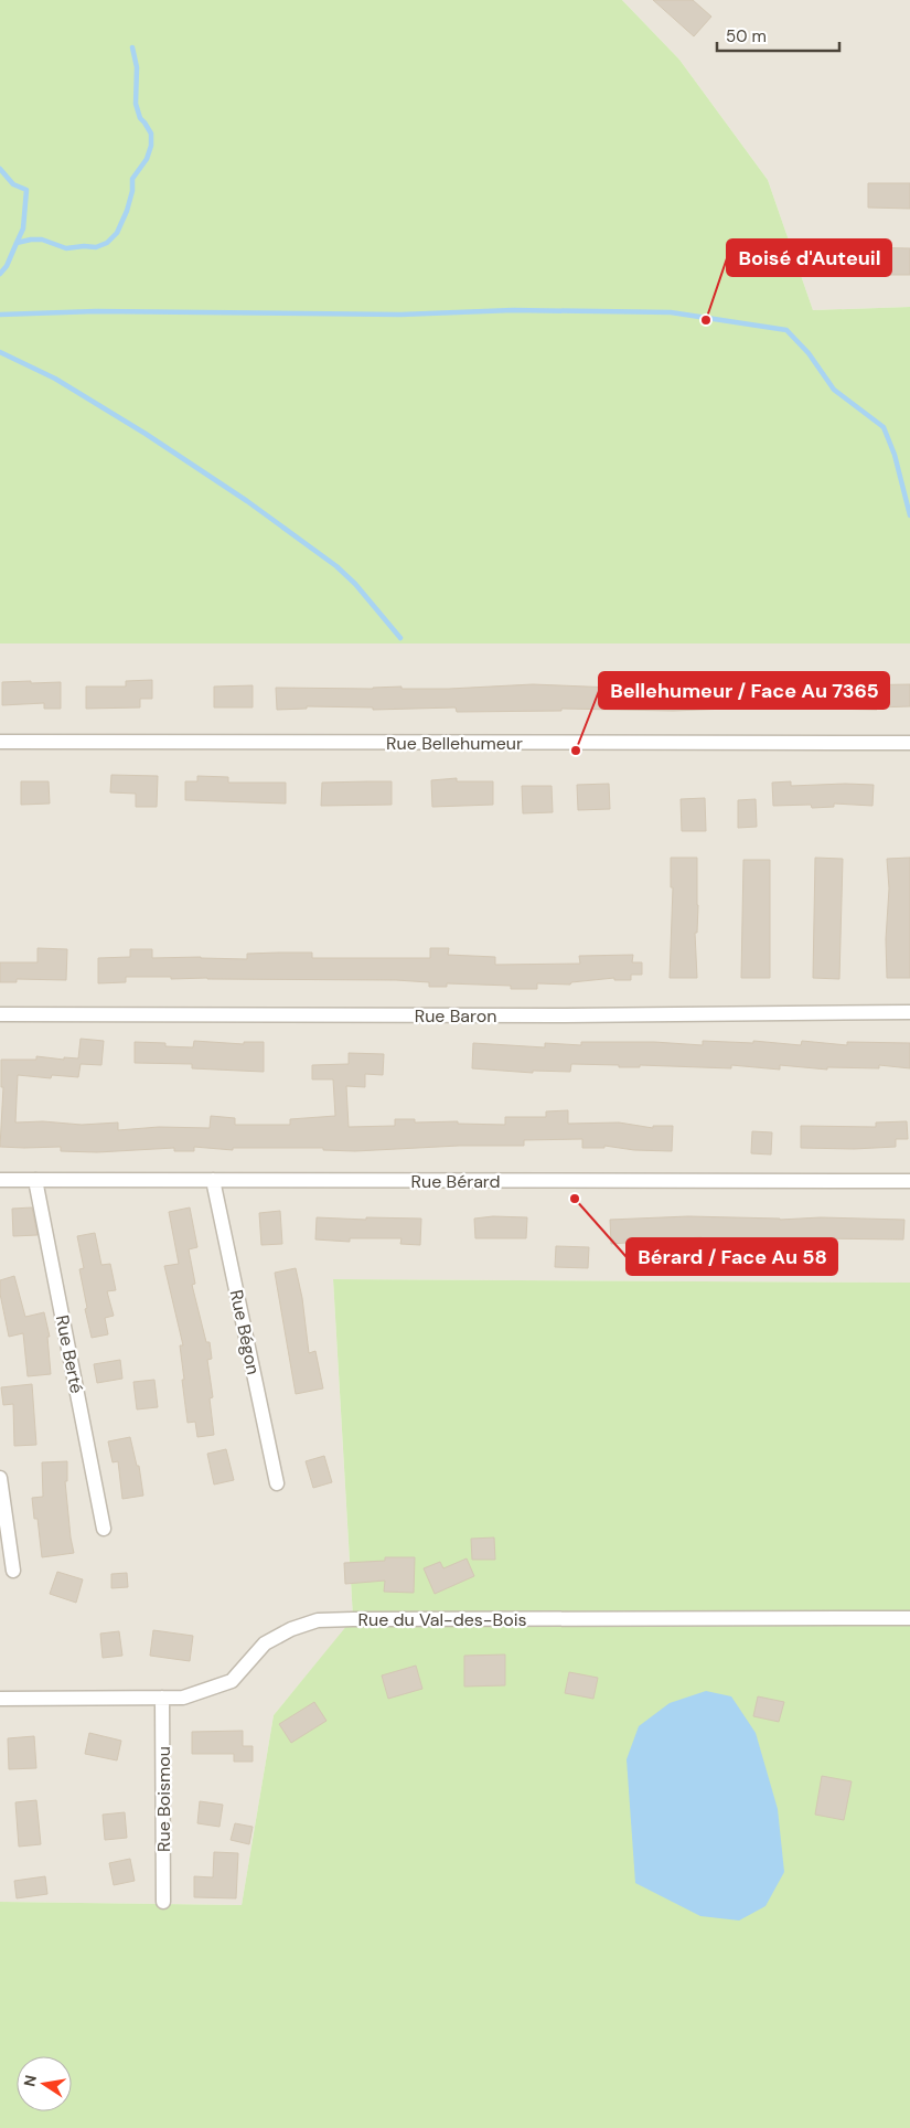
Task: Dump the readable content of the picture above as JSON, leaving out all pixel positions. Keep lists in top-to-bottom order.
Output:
{
  "streets": {
    "street": [
      "Rue Bellehumeur",
      "Rue Baron",
      "Rue Bérard",
      "Rue Bégon",
      "Rue Berté",
      "Rue du Val-des-Bois",
      "Rue Boismou"
    ]
  },
  "crossings": [
    ["Rue Bérard", "Rue Bégon"],
    ["Rue Bérard", "Rue Berté"],
    ["Rue du Val-des-Bois", "Rue Boismou"]
  ],
  "places": ["Boisé d'Auteuil", "Bellehumeur / Face Au 7365", "Bérard / Face Au 58"],
  "scale_bar": "50 m",
  "north": "left"
}
